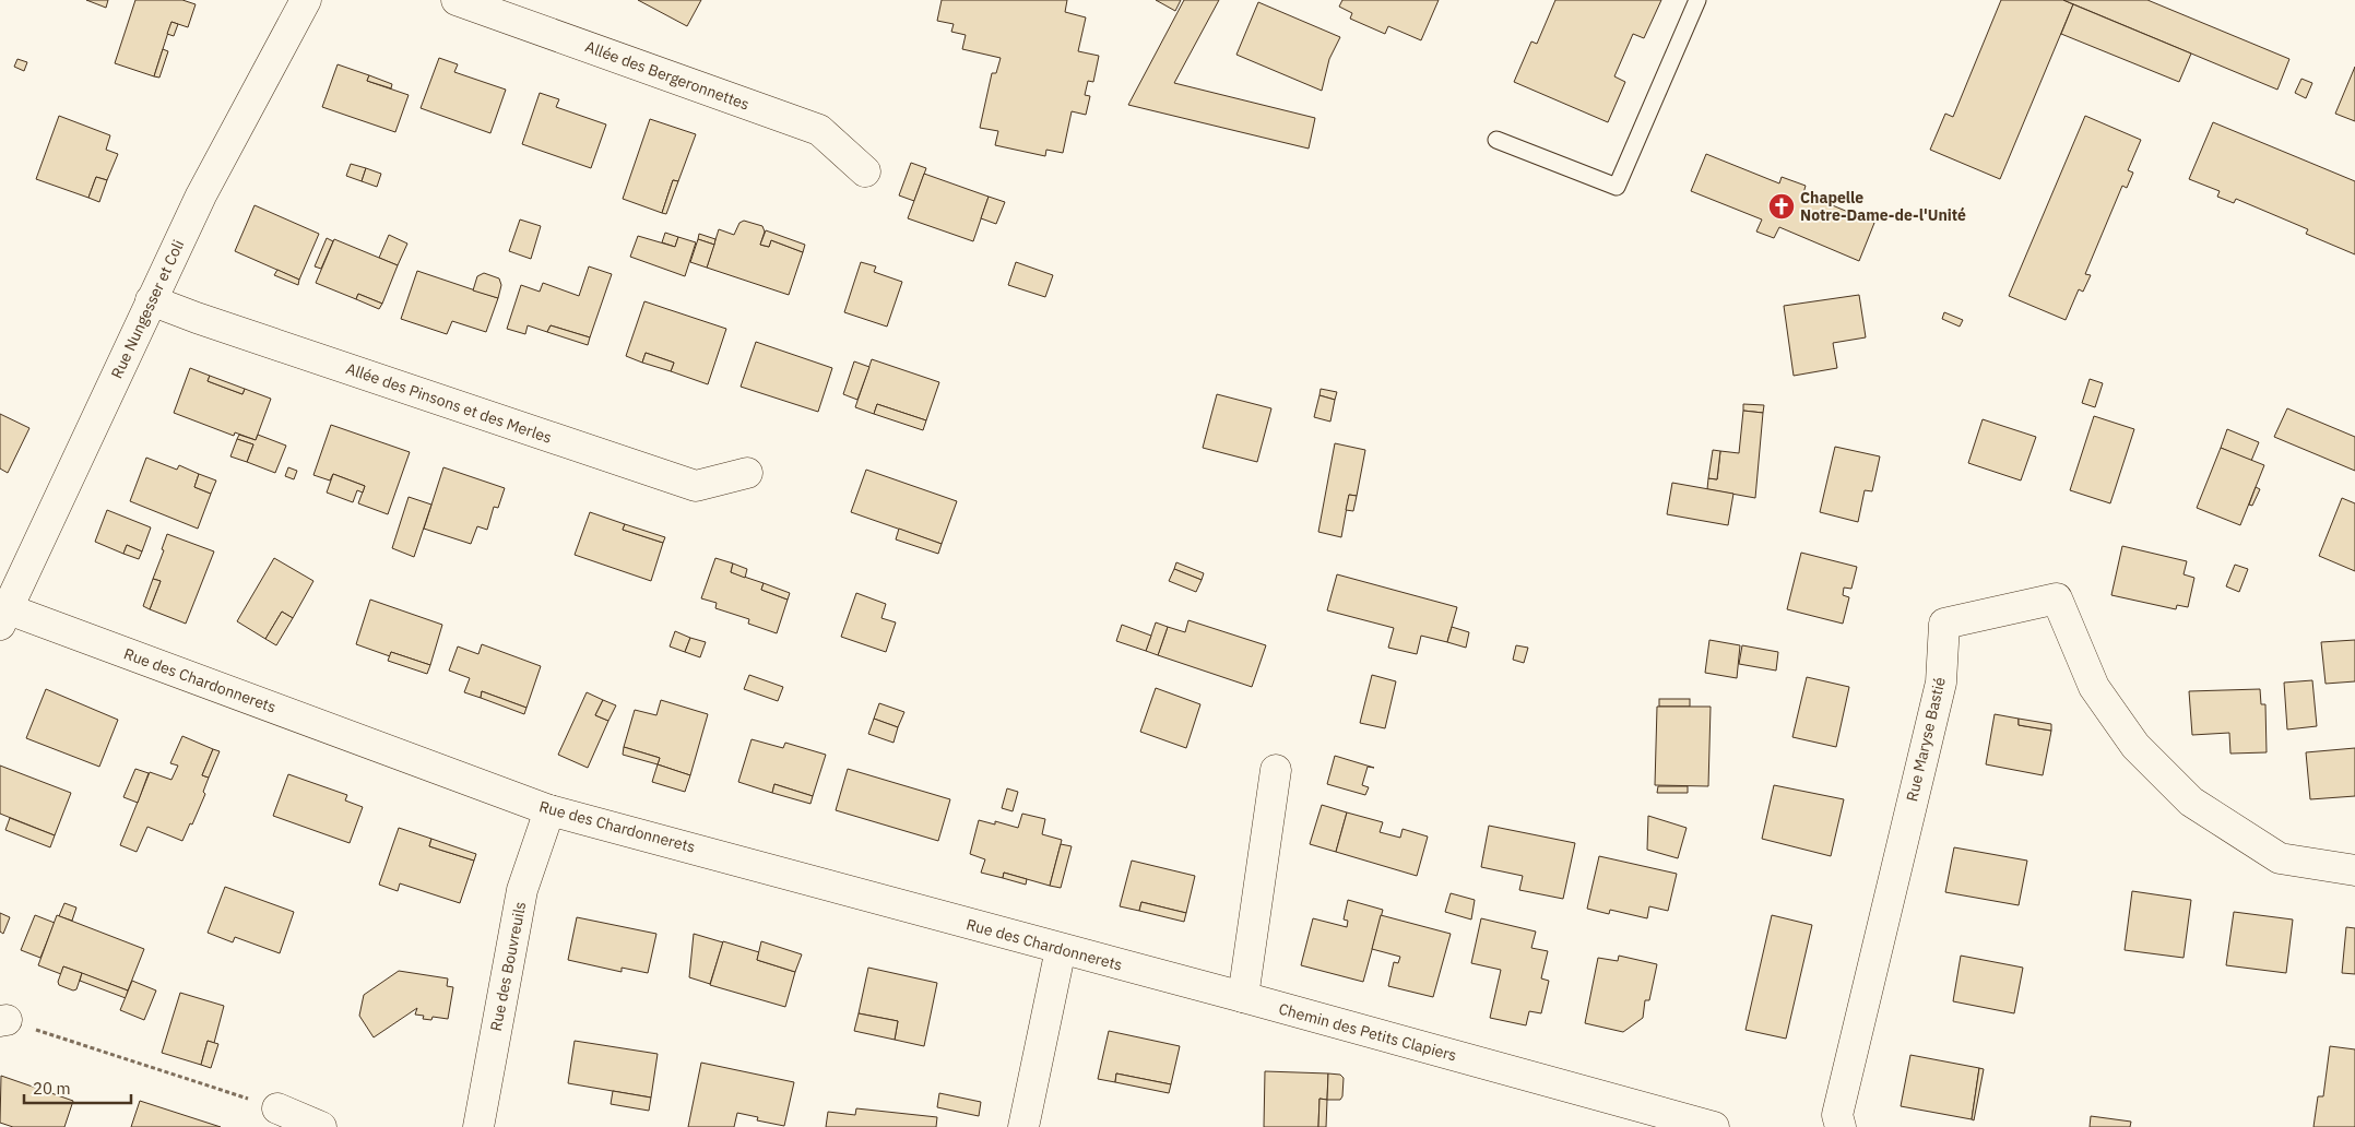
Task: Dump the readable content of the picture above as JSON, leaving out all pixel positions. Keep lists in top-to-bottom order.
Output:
{
  "streets": {
    "street": [
      "Allée des Bergeronnettes",
      "Rue Nungesser et Coli",
      "Allée des Pinsons et des Merles",
      "Rue des Chardonnerets",
      "Rue Maryse Bastié",
      "Rue des Bouvreuils",
      "Chemin des Petits Clapiers"
    ]
  },
  "crossings": [
    ["Rue Nungesser et Coli", "Allée des Pinsons et des Merles"],
    ["Rue Nungesser et Coli", "Rue des Chardonnerets"],
    ["Rue des Chardonnerets", "Rue des Bouvreuils"],
    ["Rue des Chardonnerets", "Chemin des Petits Clapiers"]
  ],
  "places": {
    "church": ["Chapelle Notre-Dame-de-l'Unité"]
  },
  "scale_bar": "20 m"
}
